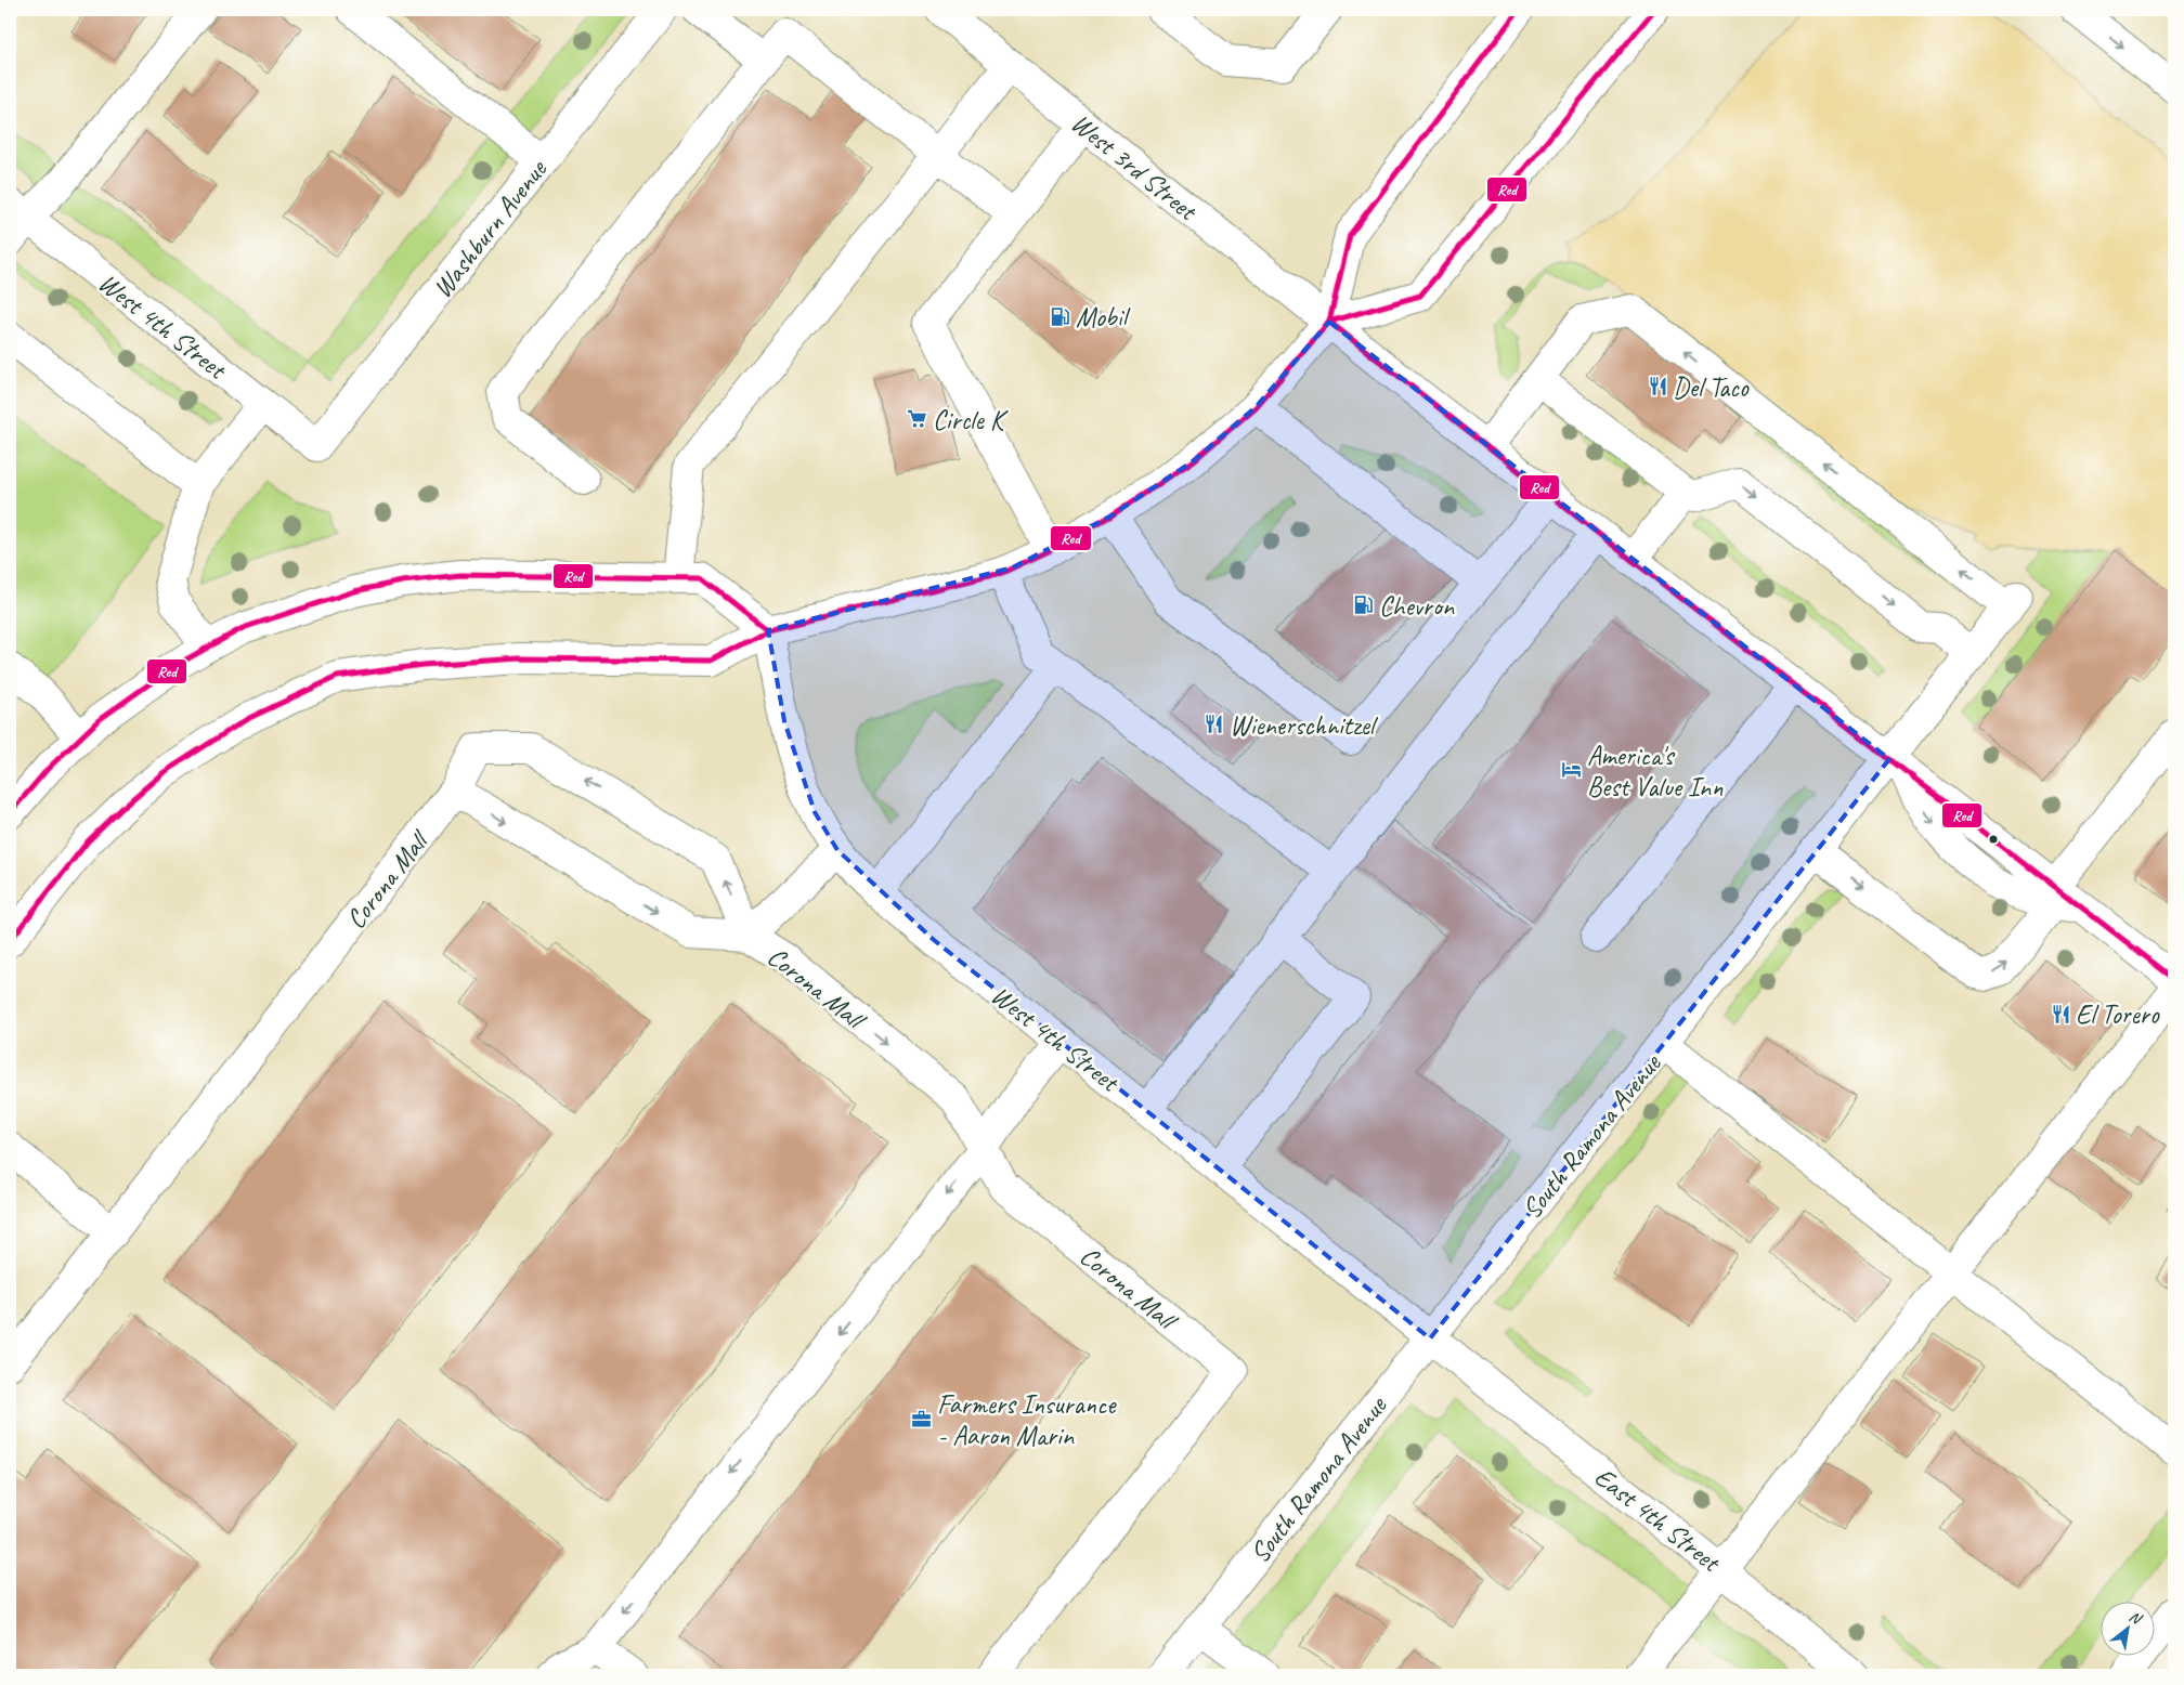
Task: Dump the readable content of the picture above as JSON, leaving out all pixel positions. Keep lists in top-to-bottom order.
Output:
{
  "streets": {
    "main road": [
      "West 3rd Street",
      "Washburn Avenue",
      "West 4th Street",
      "Corona Mall",
      "South Ramona Avenue",
      "East 4th Street"
    ]
  },
  "crossings": [
    ["West 3rd Street", "South Ramona Avenue"],
    ["Washburn Avenue", "West 4th Street"],
    ["West 4th Street", "Corona Mall"],
    ["West 4th Street", "South Ramona Avenue"],
    ["West 4th Street", "East 4th Street"]
  ],
  "places": {
    "fuel station": ["Mobil", "Chevron"],
    "restaurant": ["Del Taco", "Wienerschnitzel", "El Torero"],
    "supermarket": ["Circle K"],
    "hotel": ["America's Best Value Inn"],
    "office": ["Farmers Insurance - Aaron Marin"]
  },
  "lines": ["transit line Red"],
  "north": "top right"
}
